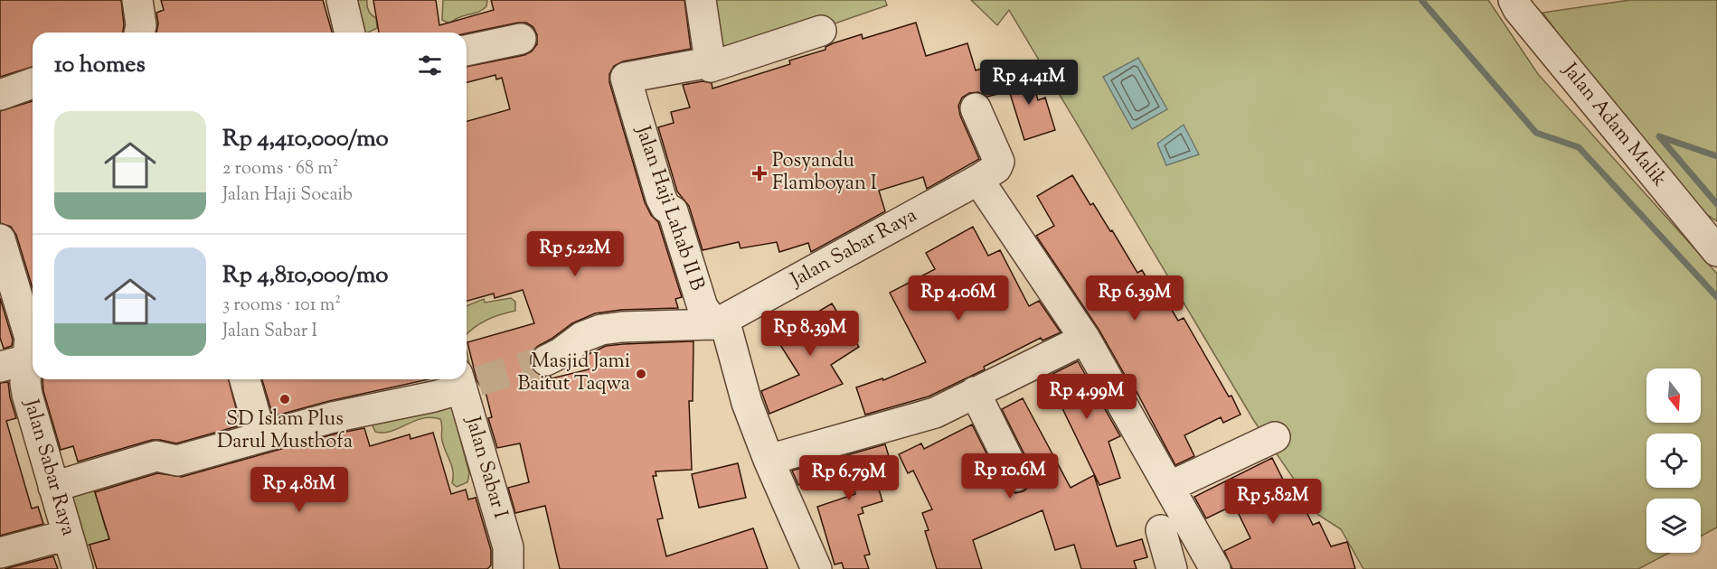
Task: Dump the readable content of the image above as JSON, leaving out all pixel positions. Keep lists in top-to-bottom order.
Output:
{
  "streets": {
    "street": [
      "Jalan Adam Malik",
      "Jalan Haji Lahab II B",
      "Jalan Sabar Raya",
      "Jalan Sabar I"
    ]
  },
  "crossings": [
    ["Jalan Haji Lahab II B", "Jalan Sabar Raya"],
    ["Jalan Sabar Raya", "Jalan Sabar I"]
  ],
  "places": {
    "health": ["Posyandu Flamboyan I"],
    "other": ["Masjid Jami Baitut Taqwa", "SD Islam Plus Darul Musthofa"]
  },
  "north": "bottom",
  "page": {
    "heading": "10 homes",
    "price": [
      "Rp 4.41M",
      "Rp 5.22M",
      "Rp 4.06M",
      "Rp 6.39M",
      "Rp 8.39M",
      "Rp 4.99M",
      "Rp 10.6M",
      "Rp 6.79M",
      "Rp 4.81M",
      "Rp 5.82M"
    ],
    "list": [
      {
        "name": "Rp 4,410,000/mo",
        "note": "2 rooms · 68 m² · Jalan Haji Soeaib"
      },
      {
        "name": "Rp 4,810,000/mo",
        "note": "3 rooms · 101 m² · Jalan Sabar I"
      }
    ]
  }
}
